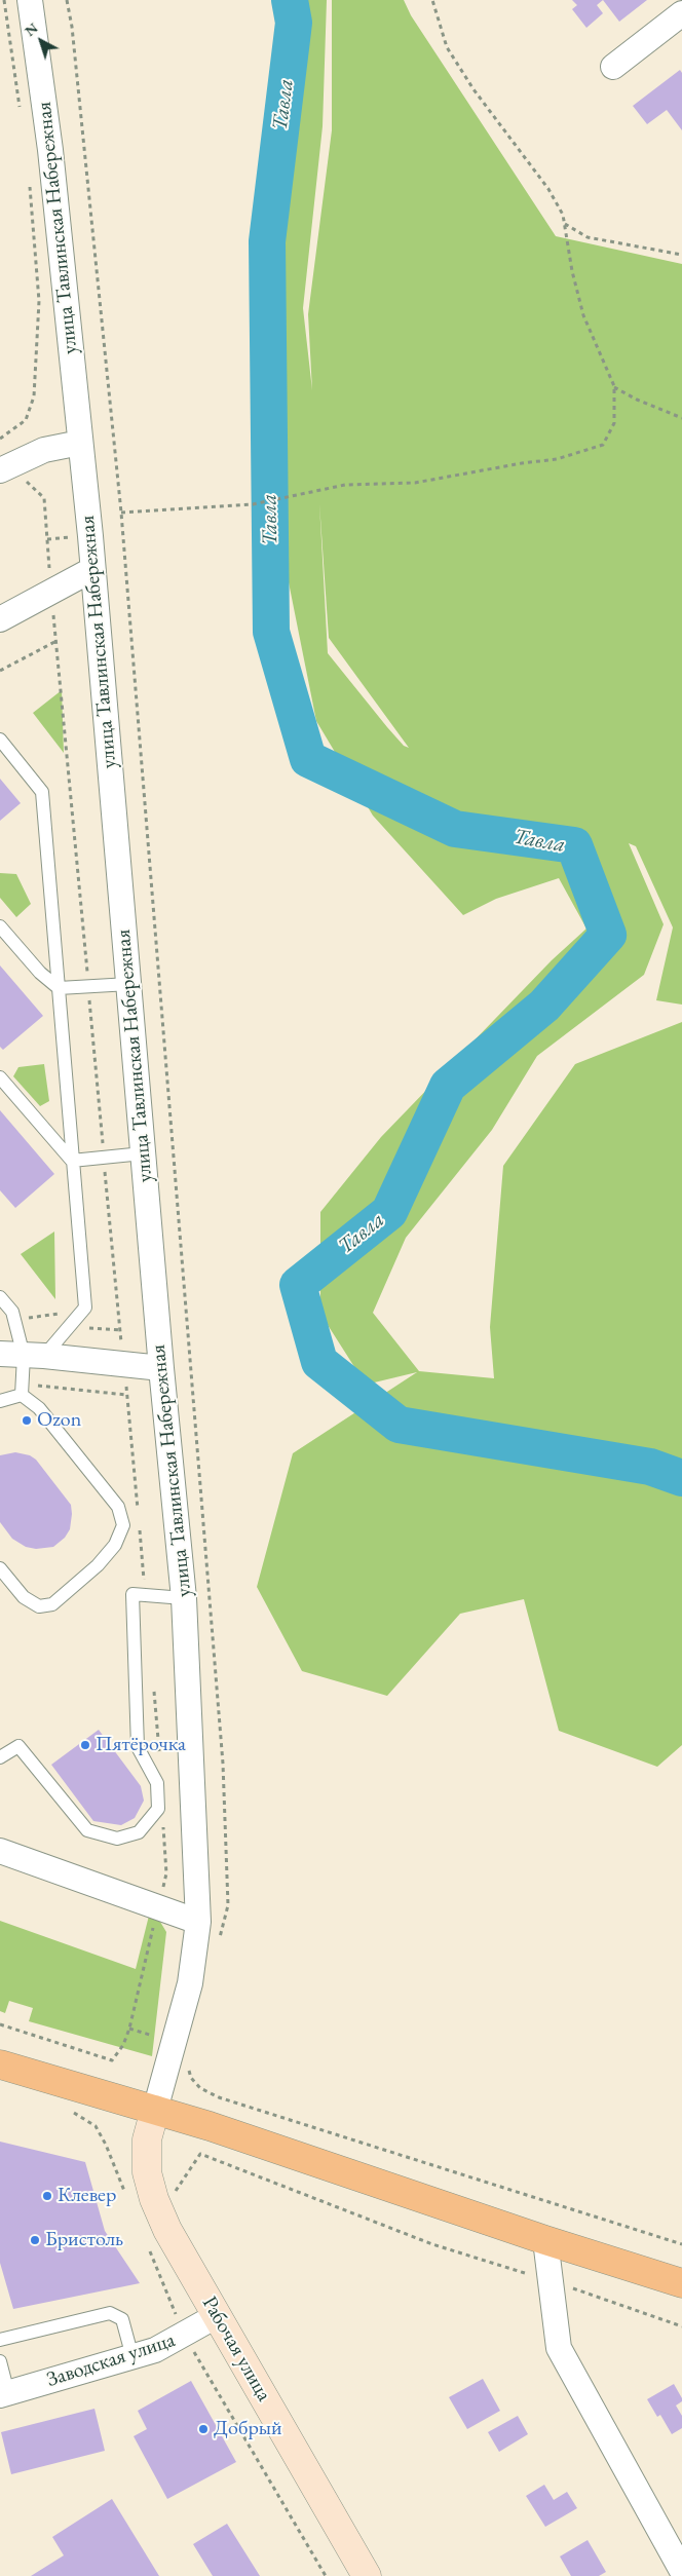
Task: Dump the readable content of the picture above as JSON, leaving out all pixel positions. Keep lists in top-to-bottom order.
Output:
{
  "streets": {
    "street": ["улица Тавлинская Набережная", "Рабочая улица", "Заводская улица"]
  },
  "crossings": [
    ["улица Тавлинская Набережная", "Рабочая улица"],
    ["Рабочая улица", "Заводская улица"]
  ],
  "water": ["Тавла"],
  "places": [
    "Ozon",
    "Пятёрочка",
    "Клевер",
    "Бристоль",
    "Добрый"
  ],
  "north": "top left"
}
